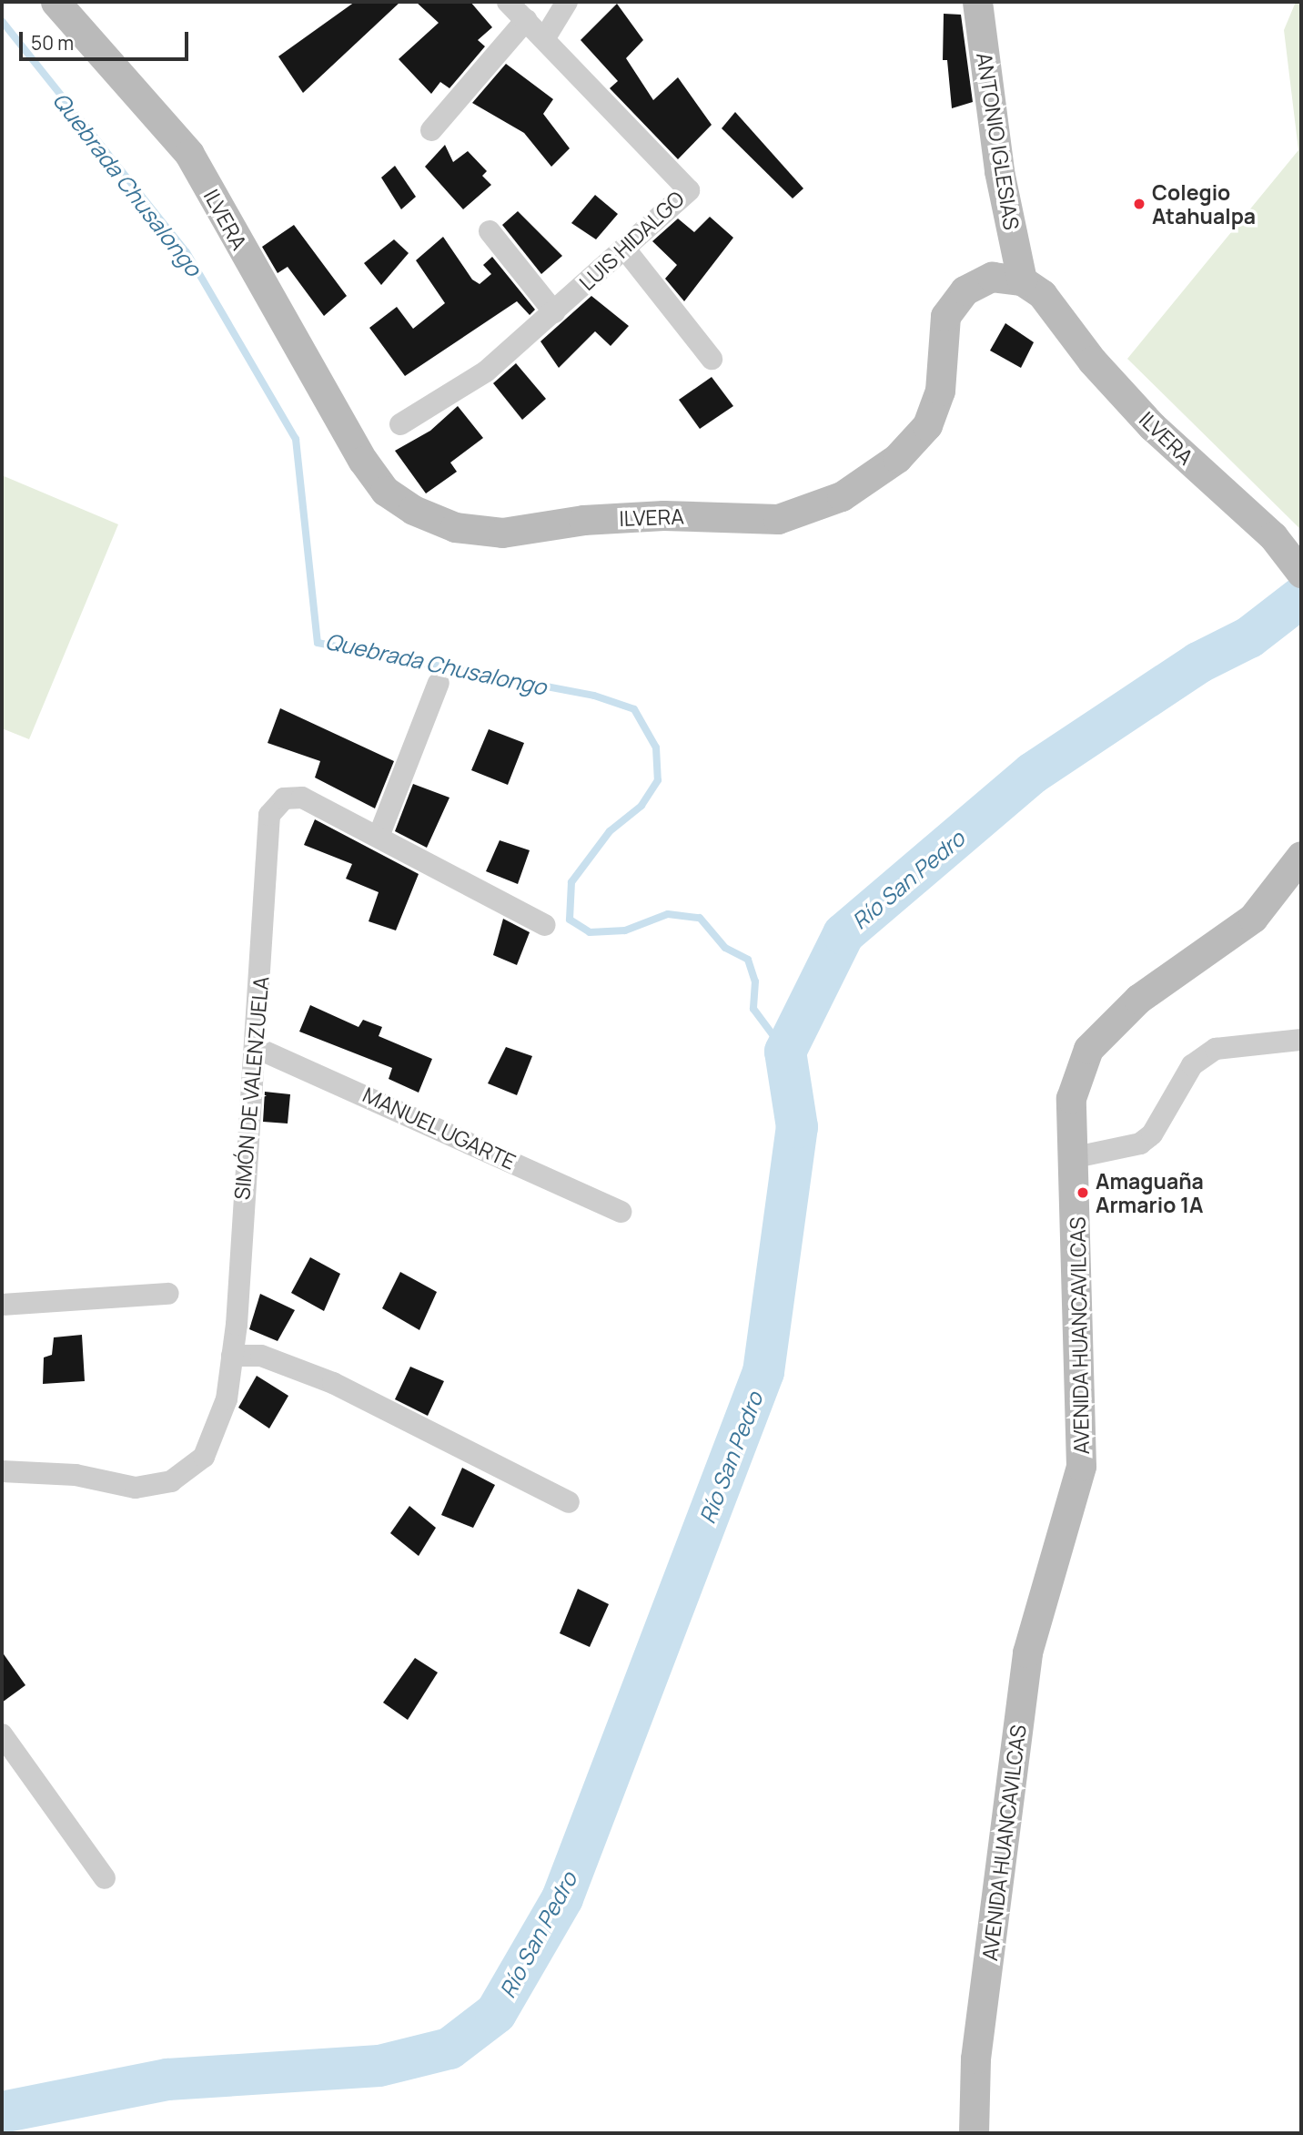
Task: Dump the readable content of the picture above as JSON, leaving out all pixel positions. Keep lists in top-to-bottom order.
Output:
{
  "streets": {
    "street": [
      "ANTONIO IGLESIAS",
      "ILVERA",
      "LUIS HIDALGO",
      "SIMÓN DE VALENZUELA",
      "MANUEL UGARTE",
      "AVENIDA HUANCAVILCAS"
    ]
  },
  "crossings": [
    ["ANTONIO IGLESIAS", "ILVERA"],
    ["SIMÓN DE VALENZUELA", "MANUEL UGARTE"]
  ],
  "water": ["Quebrada Chusalongo", "Río San Pedro"],
  "places": ["Colegio Atahualpa", "Amaguaña Armario 1A"],
  "scale_bar": "50 m"
}
